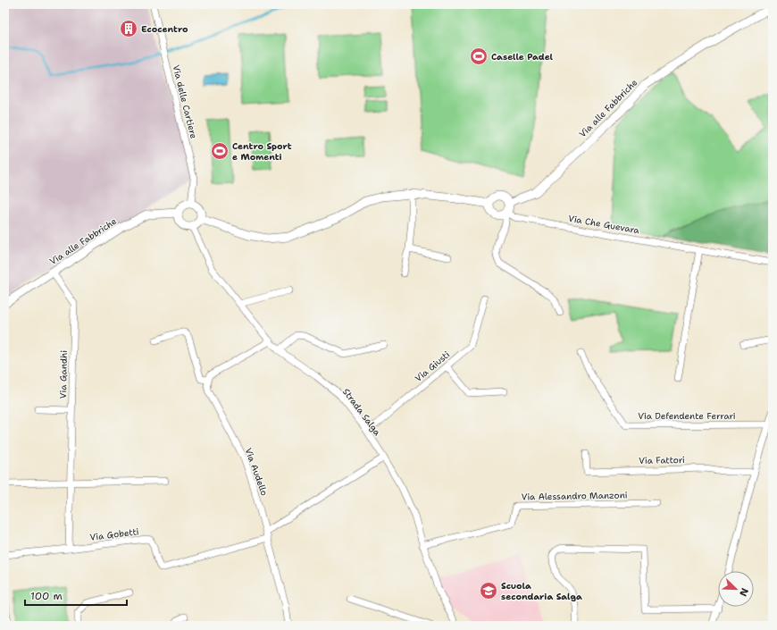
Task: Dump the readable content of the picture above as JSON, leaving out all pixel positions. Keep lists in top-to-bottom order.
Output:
{
  "streets": {
    "street": [
      "Via delle Cartiere",
      "Via alle Fabbriche",
      "Via Che Guevara",
      "Via Giusti",
      "Via Gandhi",
      "Strada Salga",
      "Via Defendente Ferrari",
      "Via Fattori",
      "Via Audello",
      "Via Alessandro Manzoni",
      "Via Gobetti"
    ]
  },
  "crossings": [
    ["Via delle Cartiere", "Via alle Fabbriche"],
    ["Via delle Cartiere", "Strada Salga"],
    ["Via alle Fabbriche", "Via Gandhi"],
    ["Via alle Fabbriche", "Strada Salga"],
    ["Via Giusti", "Strada Salga"],
    ["Via Gandhi", "Via Gobetti"],
    ["Strada Salga", "Via Alessandro Manzoni"],
    ["Via Audello", "Via Gobetti"]
  ],
  "places": {
    "building": ["Ecocentro"],
    "sports": ["Caselle Padel", "Centro Sport e Momenti"],
    "school or university": ["Scuola secondaria Salga"]
  },
  "scale_bar": "100 m",
  "north": "bottom right"
}
